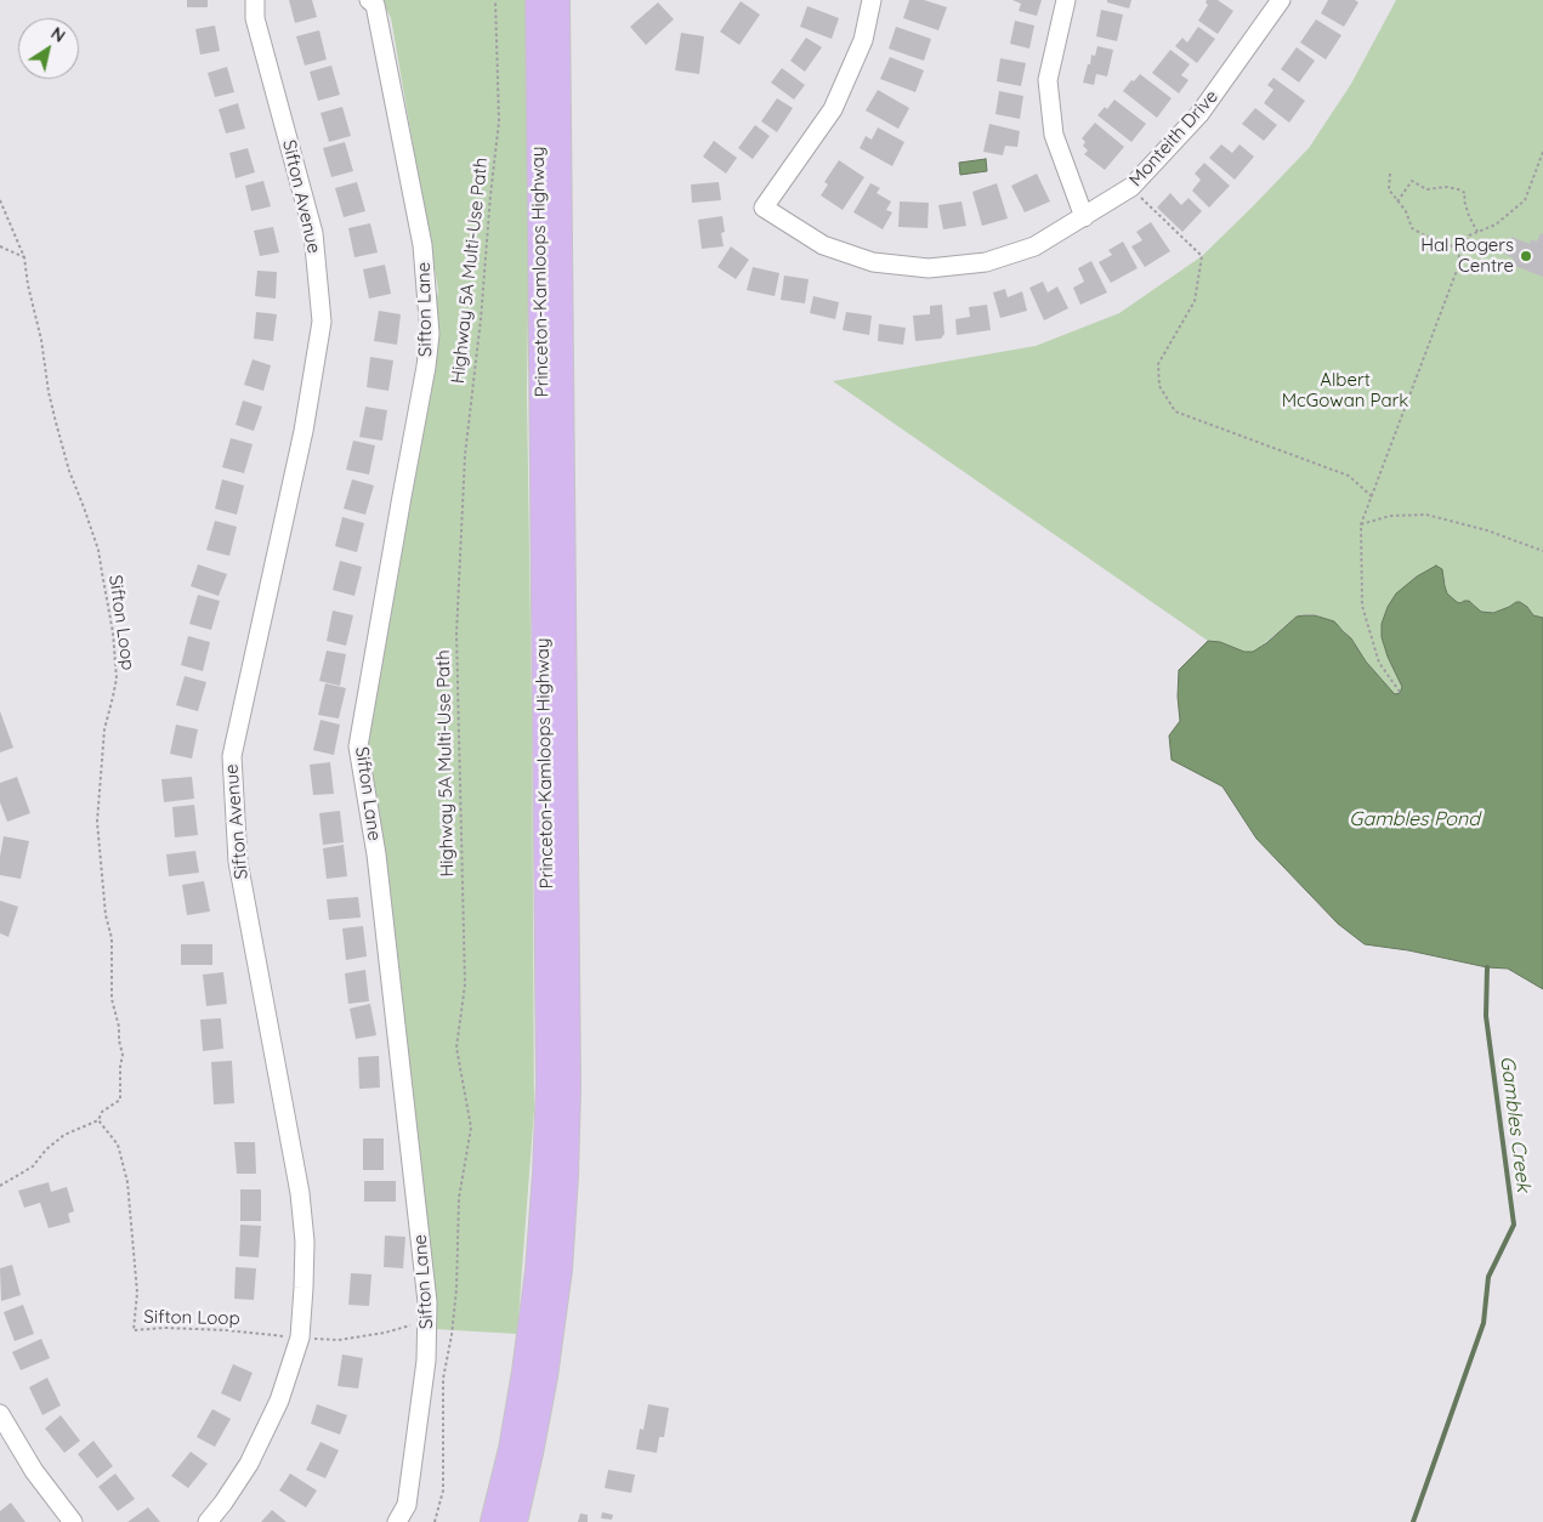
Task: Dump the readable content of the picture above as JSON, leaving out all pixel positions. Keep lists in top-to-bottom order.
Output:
{
  "streets": {
    "main road": ["Princeton-Kamloops Highway"],
    "street": ["Monteith Drive", "Sifton Avenue", "Sifton Lane"],
    "path": ["Highway 5A Multi-Use Path", "Sifton Loop"]
  },
  "crossings": [
    ["Sifton Avenue", "Sifton Loop"],
    ["Sifton Lane", "Sifton Loop"]
  ],
  "water": ["Gambles Pond", "Gambles Creek"],
  "parks": ["Albert McGowan Park"],
  "places": ["Hal Rogers Centre"],
  "north": "top right"
}
